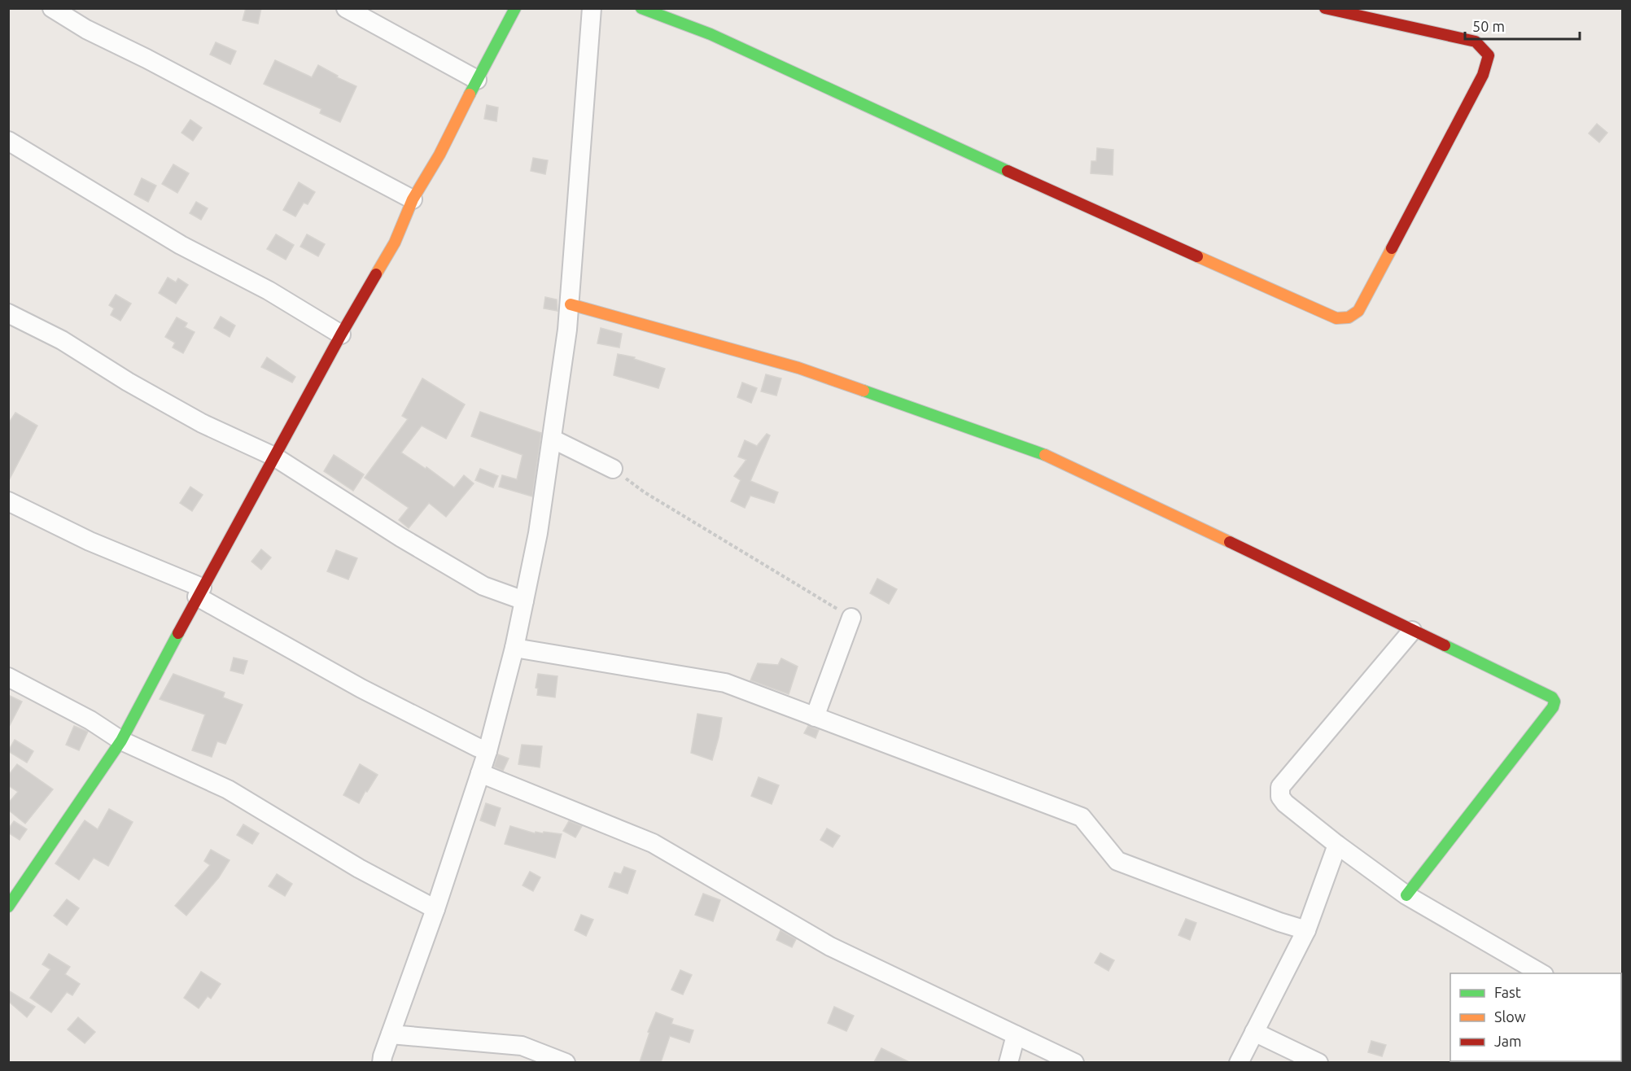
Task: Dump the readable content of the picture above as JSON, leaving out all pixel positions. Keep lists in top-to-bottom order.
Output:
{
  "legend": ["Fast", "Slow", "Jam"],
  "scale_bar": "50 m"
}
